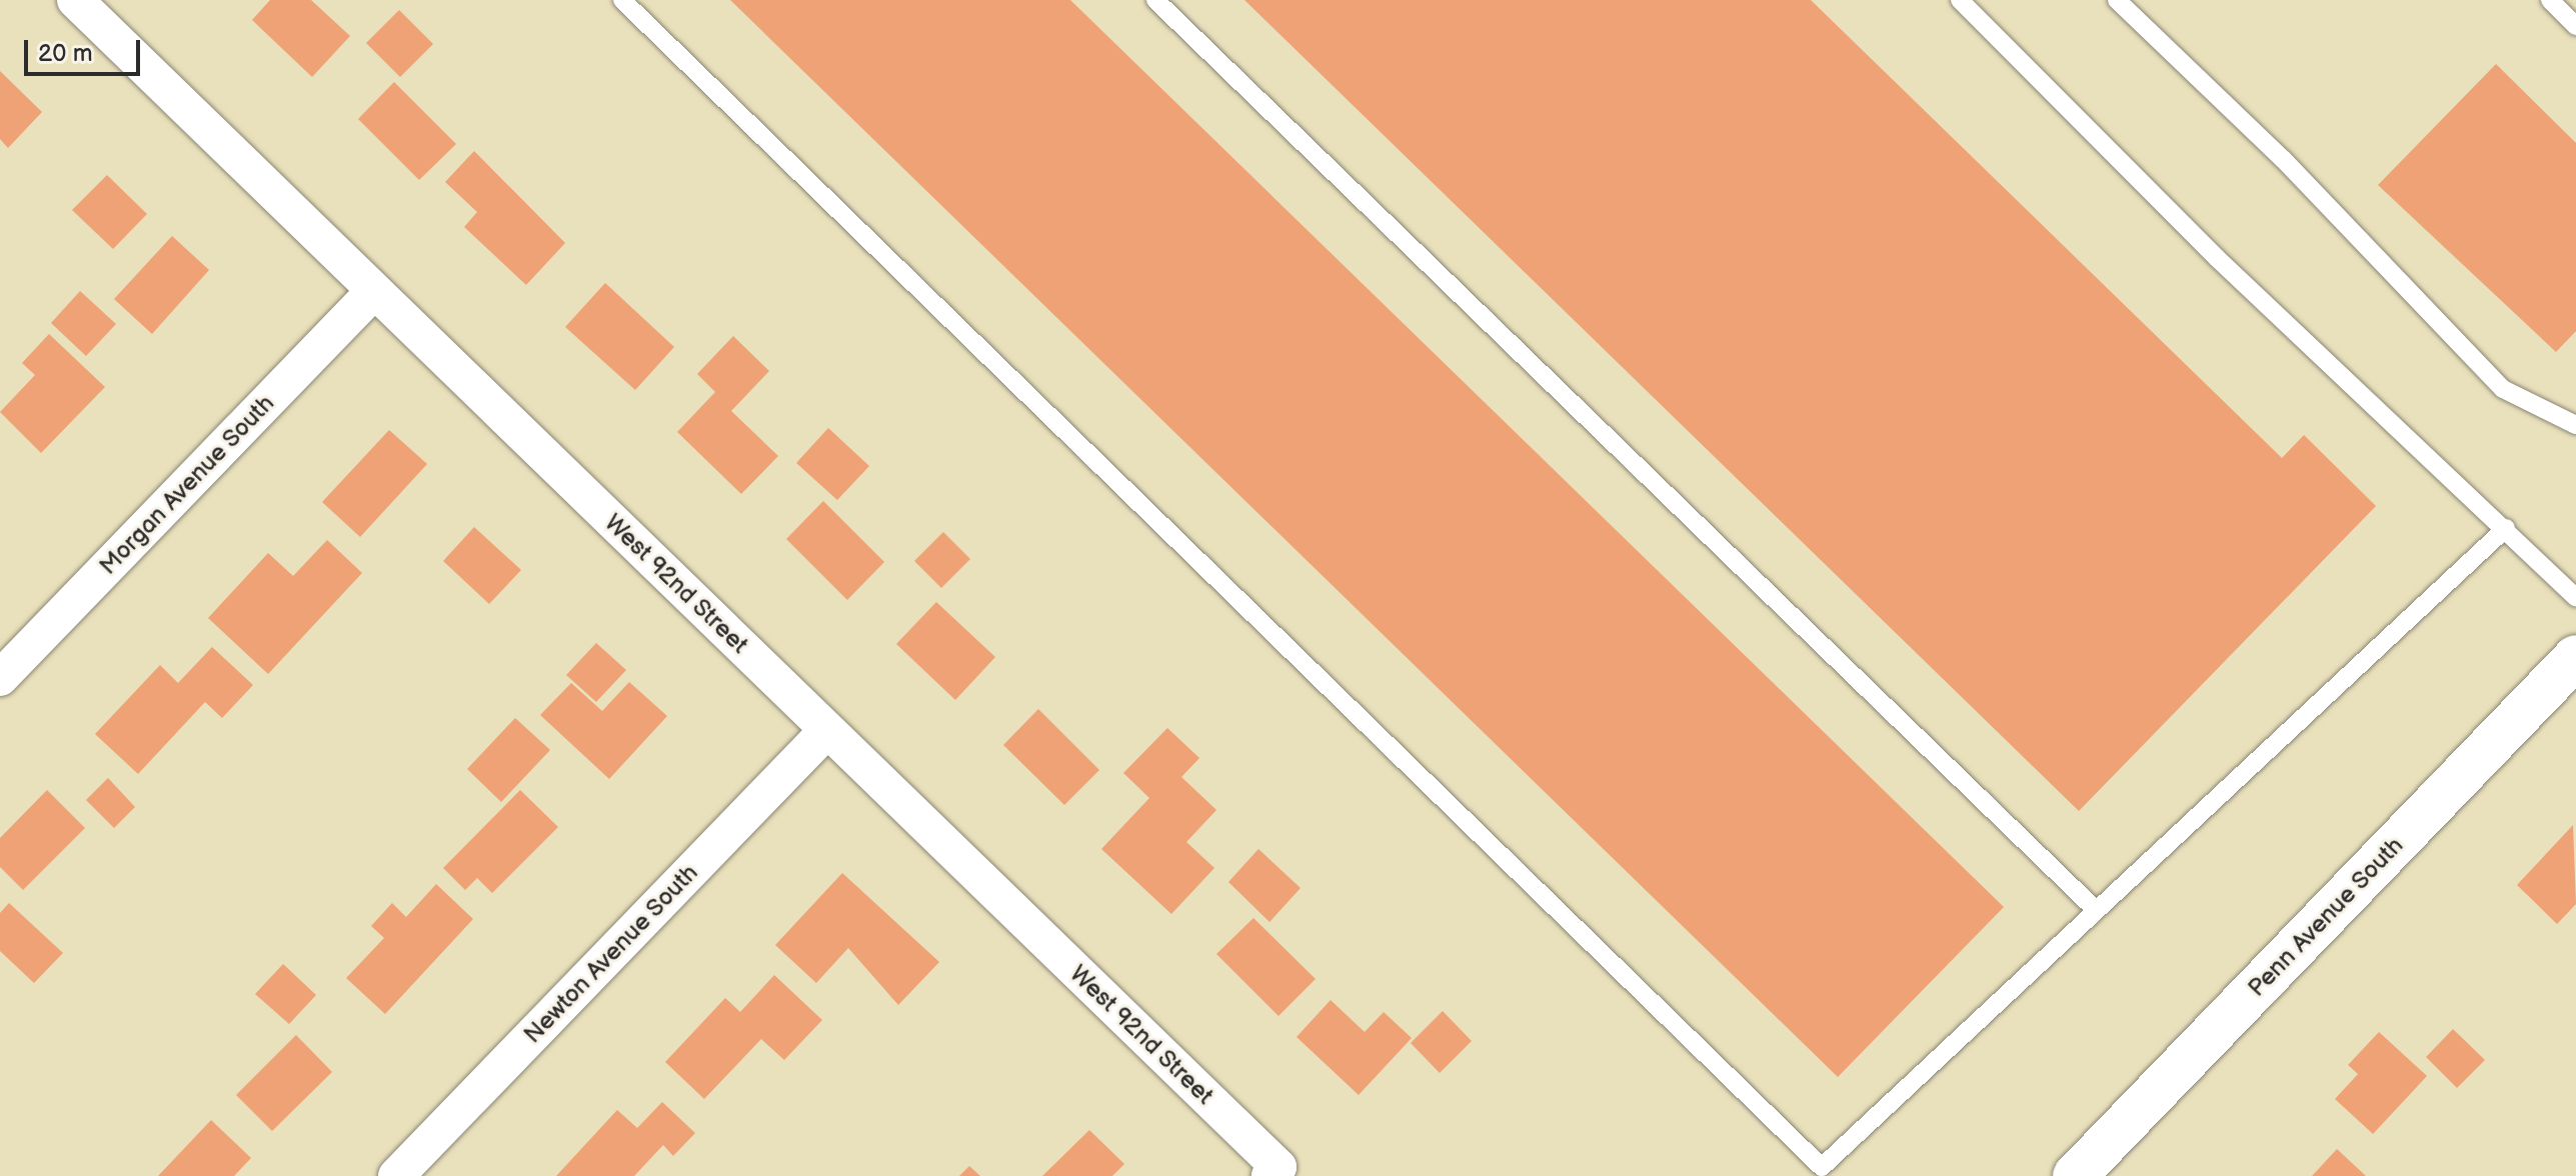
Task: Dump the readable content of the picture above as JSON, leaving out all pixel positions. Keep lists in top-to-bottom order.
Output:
{
  "streets": {
    "main road": ["Penn Avenue South"],
    "street": ["Morgan Avenue South", "West 92nd Street", "Newton Avenue South"]
  },
  "crossings": [
    ["Morgan Avenue South", "West 92nd Street"],
    ["West 92nd Street", "Newton Avenue South"]
  ],
  "scale_bar": "20 m"
}
